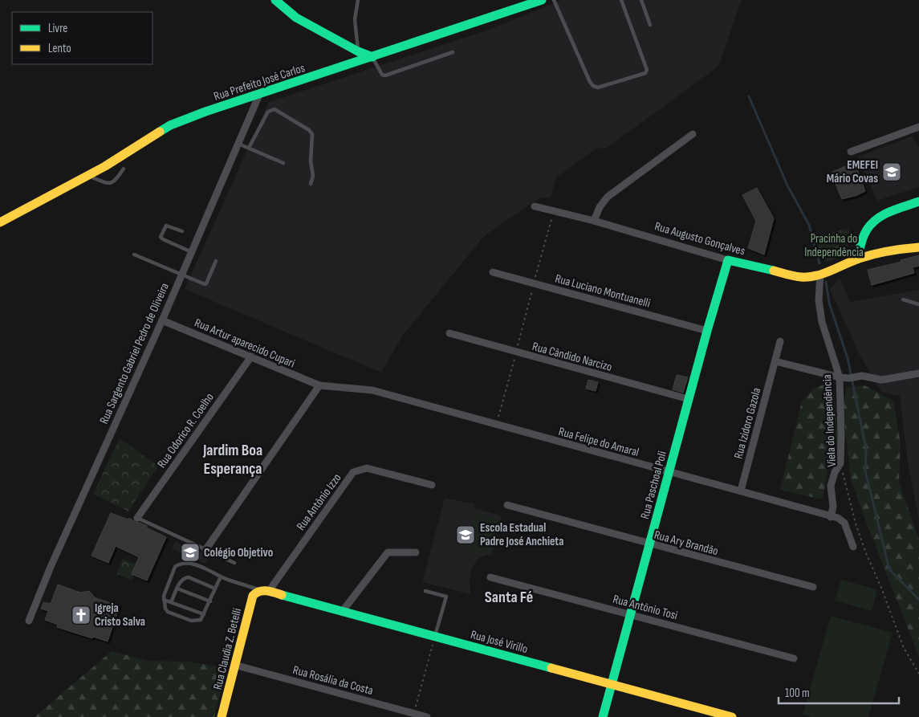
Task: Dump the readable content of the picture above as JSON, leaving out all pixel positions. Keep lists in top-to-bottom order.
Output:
{
  "streets": {
    "street": [
      "Rua Prefeito José Carlos",
      "Rua Augusto Gonçalves",
      "Rua Luciano Montuanelli",
      "Rua Artur aparecido Cupari",
      "Rua Sargento Gabriel Pedro de Oliveira",
      "Rua Cândido Narcizo",
      "Viela do Independência",
      "Rua Izidoro Gazola",
      "Rua Odorico R. Coelho",
      "Rua Felipe do Amaral",
      "Rua Paschoal Poli",
      "Rua Antônio Izzo",
      "Rua Ary Brandão",
      "Rua Antônio Tosi",
      "Rua José Virillo",
      "Rua Claudia Z. Betelli",
      "Rua Rosália da Costa"
    ]
  },
  "crossings": [
    ["Rua Prefeito José Carlos", "Rua Sargento Gabriel Pedro de Oliveira"],
    ["Rua Augusto Gonçalves", "Viela do Independência"],
    ["Rua Augusto Gonçalves", "Rua Paschoal Poli"],
    ["Rua Luciano Montuanelli", "Rua Paschoal Poli"],
    ["Rua Artur aparecido Cupari", "Rua Sargento Gabriel Pedro de Oliveira"],
    ["Rua Artur aparecido Cupari", "Rua Odorico R. Coelho"],
    ["Rua Artur aparecido Cupari", "Rua Felipe do Amaral"],
    ["Rua Cândido Narcizo", "Rua Paschoal Poli"],
    ["Rua Izidoro Gazola", "Rua Felipe do Amaral"],
    ["Rua Felipe do Amaral", "Rua Paschoal Poli"],
    ["Rua Paschoal Poli", "Rua Ary Brandão"],
    ["Rua Paschoal Poli", "Rua Antônio Tosi"],
    ["Rua Paschoal Poli", "Rua José Virillo"],
    ["Rua Antônio Izzo", "Rua José Virillo"],
    ["Rua Antônio Izzo", "Rua Claudia Z. Betelli"],
    ["Rua José Virillo", "Rua Claudia Z. Betelli"],
    ["Rua Claudia Z. Betelli", "Rua Rosália da Costa"]
  ],
  "districts": ["Jardim Boa Esperança", "Santa Fé"],
  "parks": ["Pracinha do Independência"],
  "places": {
    "school or university": ["EMEFEI Mário Covas", "Escola Estadual Padre José Anchieta", "Colégio Objetivo"],
    "church": ["Igreja Cristo Salva"]
  },
  "legend": ["Livre", "Lento"],
  "scale_bar": "100 m"
}
